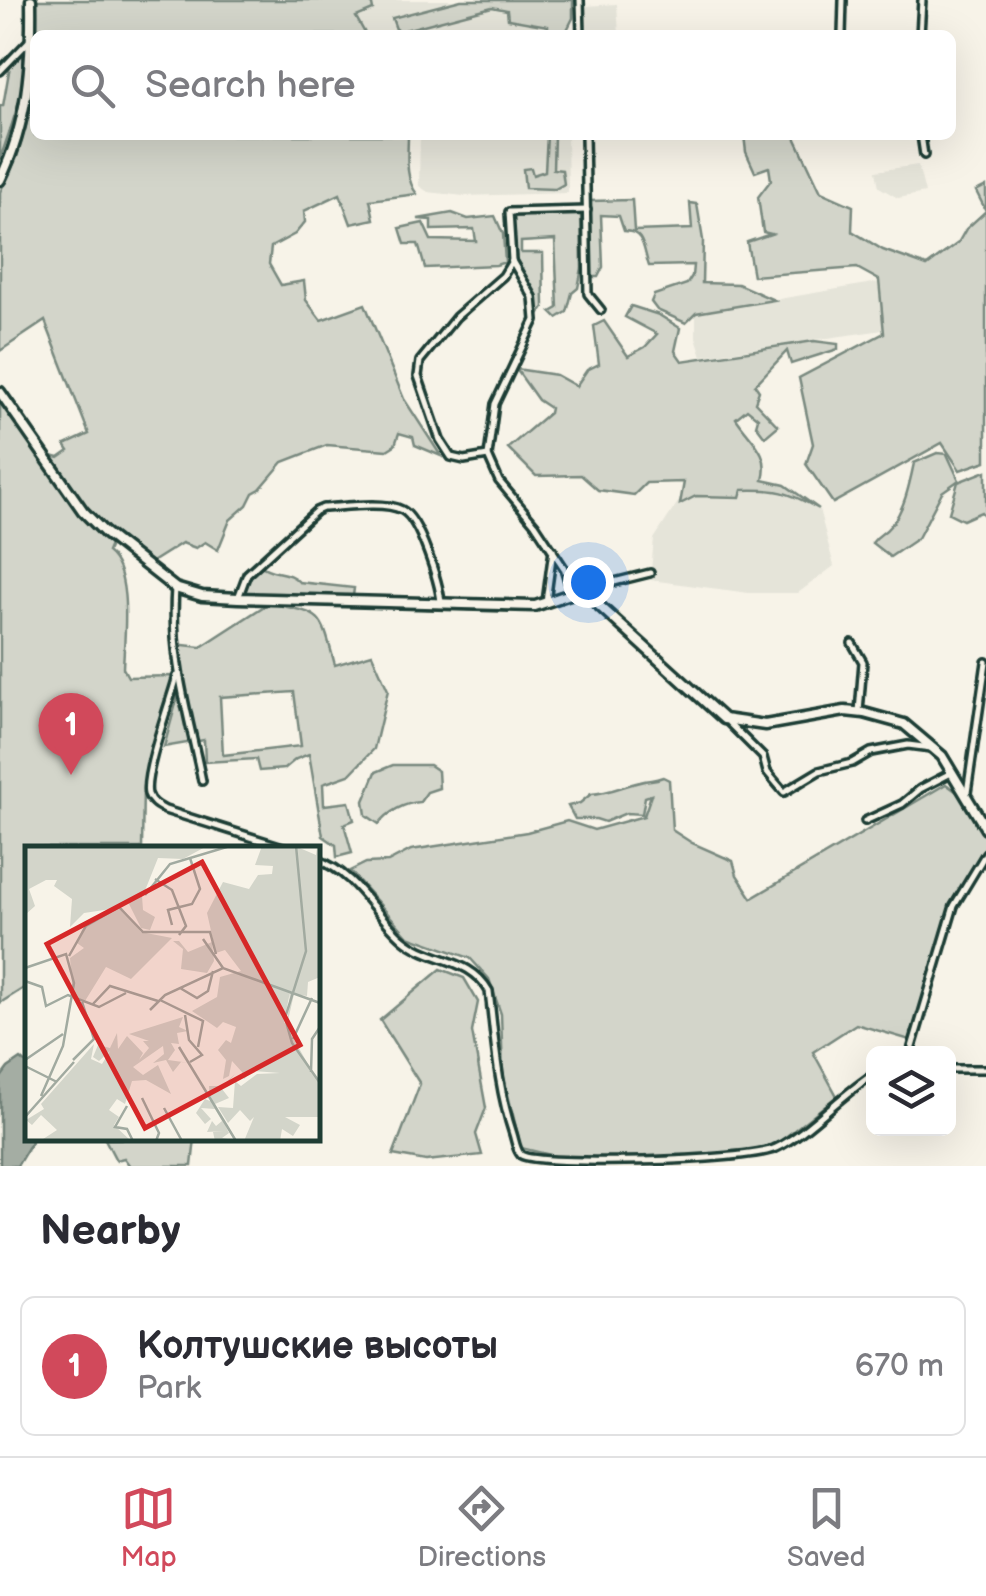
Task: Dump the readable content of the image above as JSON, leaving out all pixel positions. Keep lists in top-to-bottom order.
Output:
{
  "page": {
    "search": "Search here",
    "pins": "1",
    "heading": "Nearby",
    "list": [
      {
        "mark": "1",
        "name": "Колтушские высоты",
        "note": "Park",
        "value": "670 m"
      }
    ],
    "nav": ["Map", "Directions", "Saved"]
  }
}
